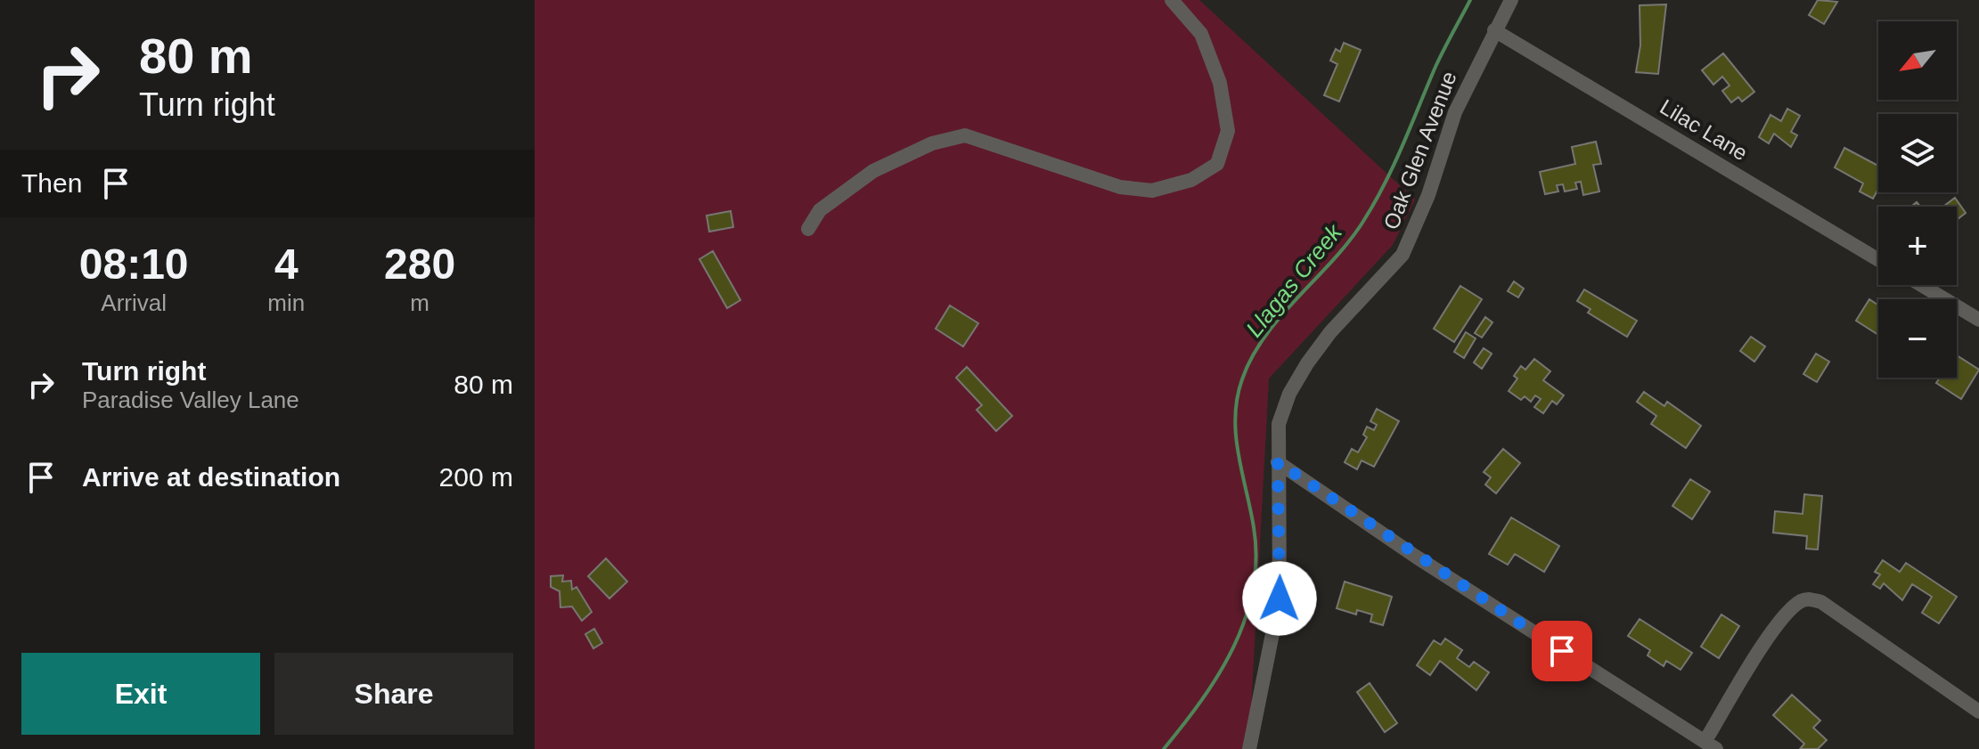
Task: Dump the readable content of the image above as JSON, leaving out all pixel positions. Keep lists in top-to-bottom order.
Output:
{
  "streets": {
    "street": ["Lilac Lane", "Oak Glen Avenue"]
  },
  "crossings": [
    ["Lilac Lane", "Oak Glen Avenue"]
  ],
  "water": ["Llagas Creek"],
  "north": "bottom left",
  "page": {
    "turn": ["80 m", "Turn right"],
    "map_buttons": ["+", "−"],
    "then": "Then",
    "eta": [
      "08:10",
      "Arrival",
      "4",
      "min",
      "280",
      "m"
    ],
    "list": [
      {
        "name": "Turn right",
        "note": "Paradise Valley Lane",
        "value": "80 m"
      },
      {
        "name": "Arrive at destination",
        "value": "200 m"
      }
    ],
    "buttons": ["Exit", "Share"]
  }
}
